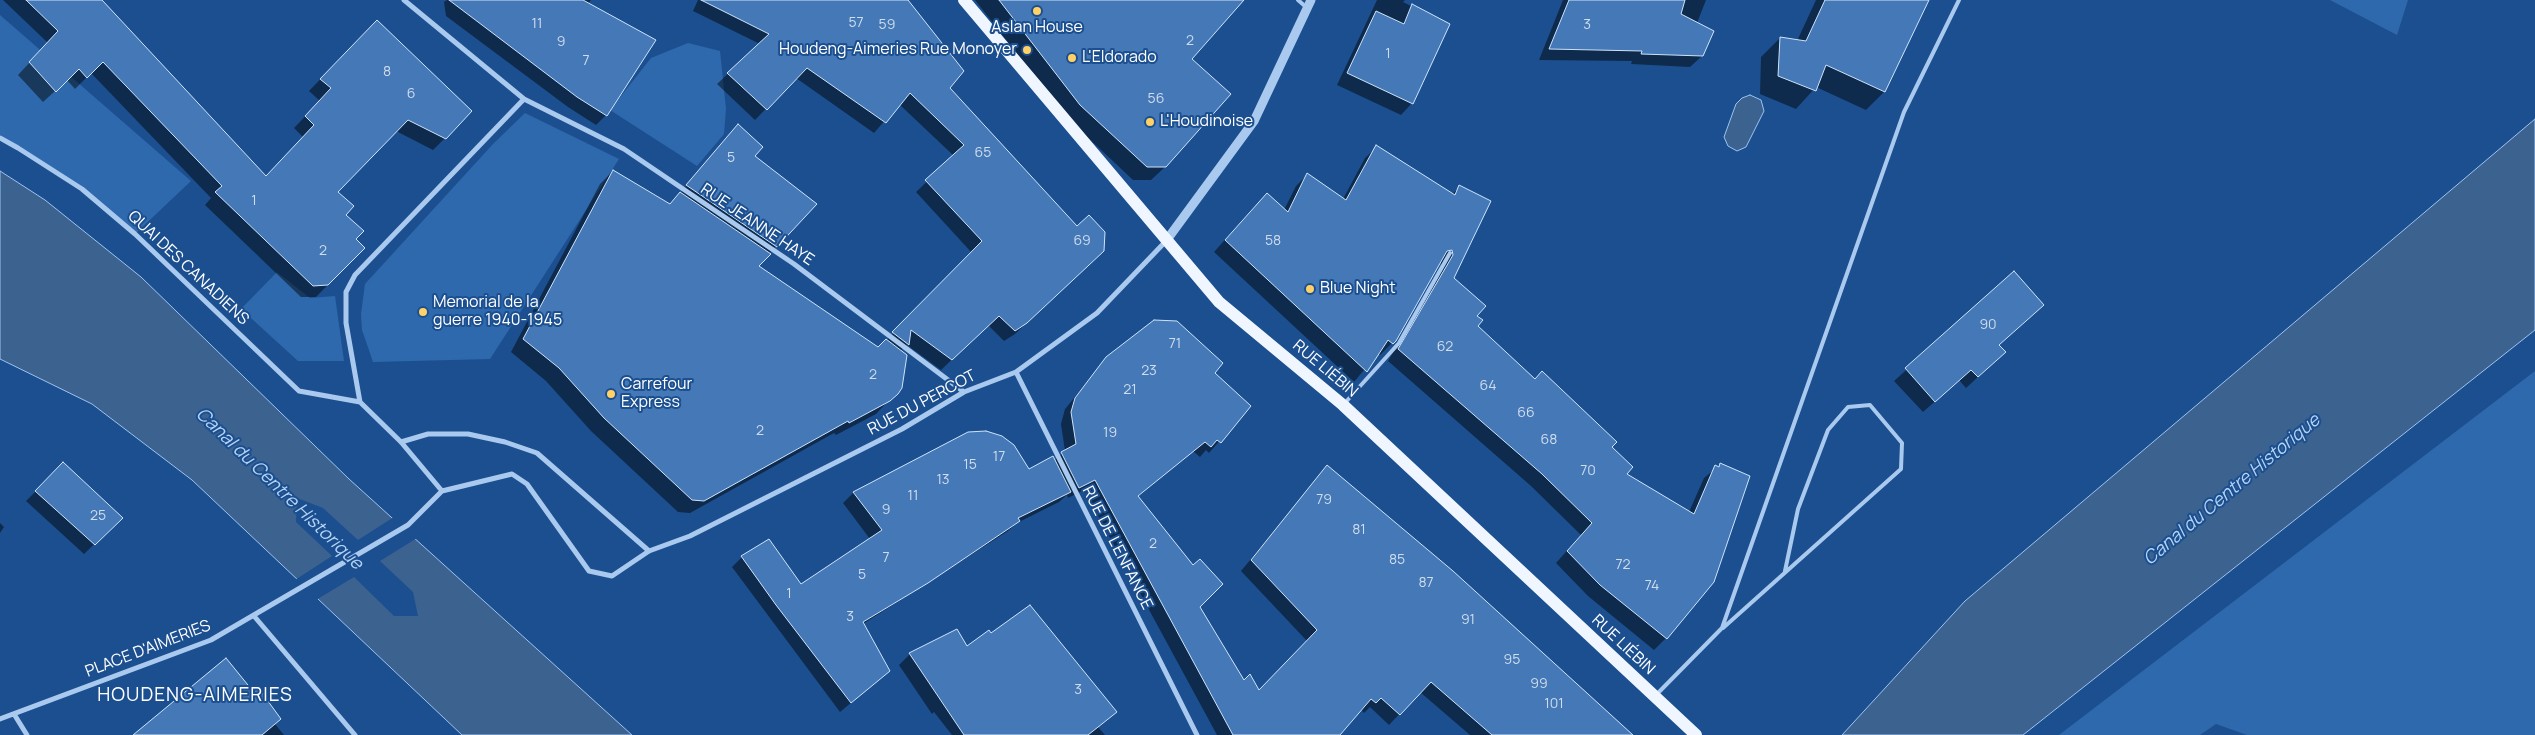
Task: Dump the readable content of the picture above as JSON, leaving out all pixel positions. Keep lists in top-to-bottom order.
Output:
{
  "streets": {
    "main road": ["RUE LIÉBIN"],
    "street": [
      "RUE JEANNE HAYE",
      "QUAI DES CANADIENS",
      "RUE DU PERCOT",
      "RUE DE L'ENFANCE",
      "PLACE D'AIMERIES"
    ]
  },
  "crossings": [
    ["RUE JEANNE HAYE", "RUE DU PERCOT"],
    ["RUE LIÉBIN", "RUE DU PERCOT"],
    ["RUE DU PERCOT", "RUE DE L'ENFANCE"],
    ["RUE DU PERCOT", "PLACE D'AIMERIES"]
  ],
  "districts": ["HOUDENG-AIMERIES"],
  "water": ["Canal du Centre Historique"],
  "places": [
    "Aslan House",
    "Houdeng-Aimeries Rue Monoyer",
    "L'Eldorado",
    "L'Houdinoise",
    "Blue Night",
    "Memorial de la guerre 1940-1945",
    "Carrefour Express"
  ],
  "house_numbers": [
    "57",
    "11",
    "59",
    "3",
    "2",
    "9",
    "1",
    "7",
    "8",
    "6",
    "56",
    "65",
    "5",
    "1",
    "69",
    "58",
    "2",
    "90",
    "71",
    "62",
    "23",
    "2",
    "64",
    "21",
    "66",
    "2",
    "19",
    "68",
    "17",
    "15",
    "70",
    "13",
    "11",
    "79",
    "9",
    "25",
    "81",
    "2",
    "7",
    "85",
    "72",
    "5",
    "87",
    "74",
    "1",
    "3",
    "91",
    "95",
    "99",
    "3",
    "101"
  ]
}
